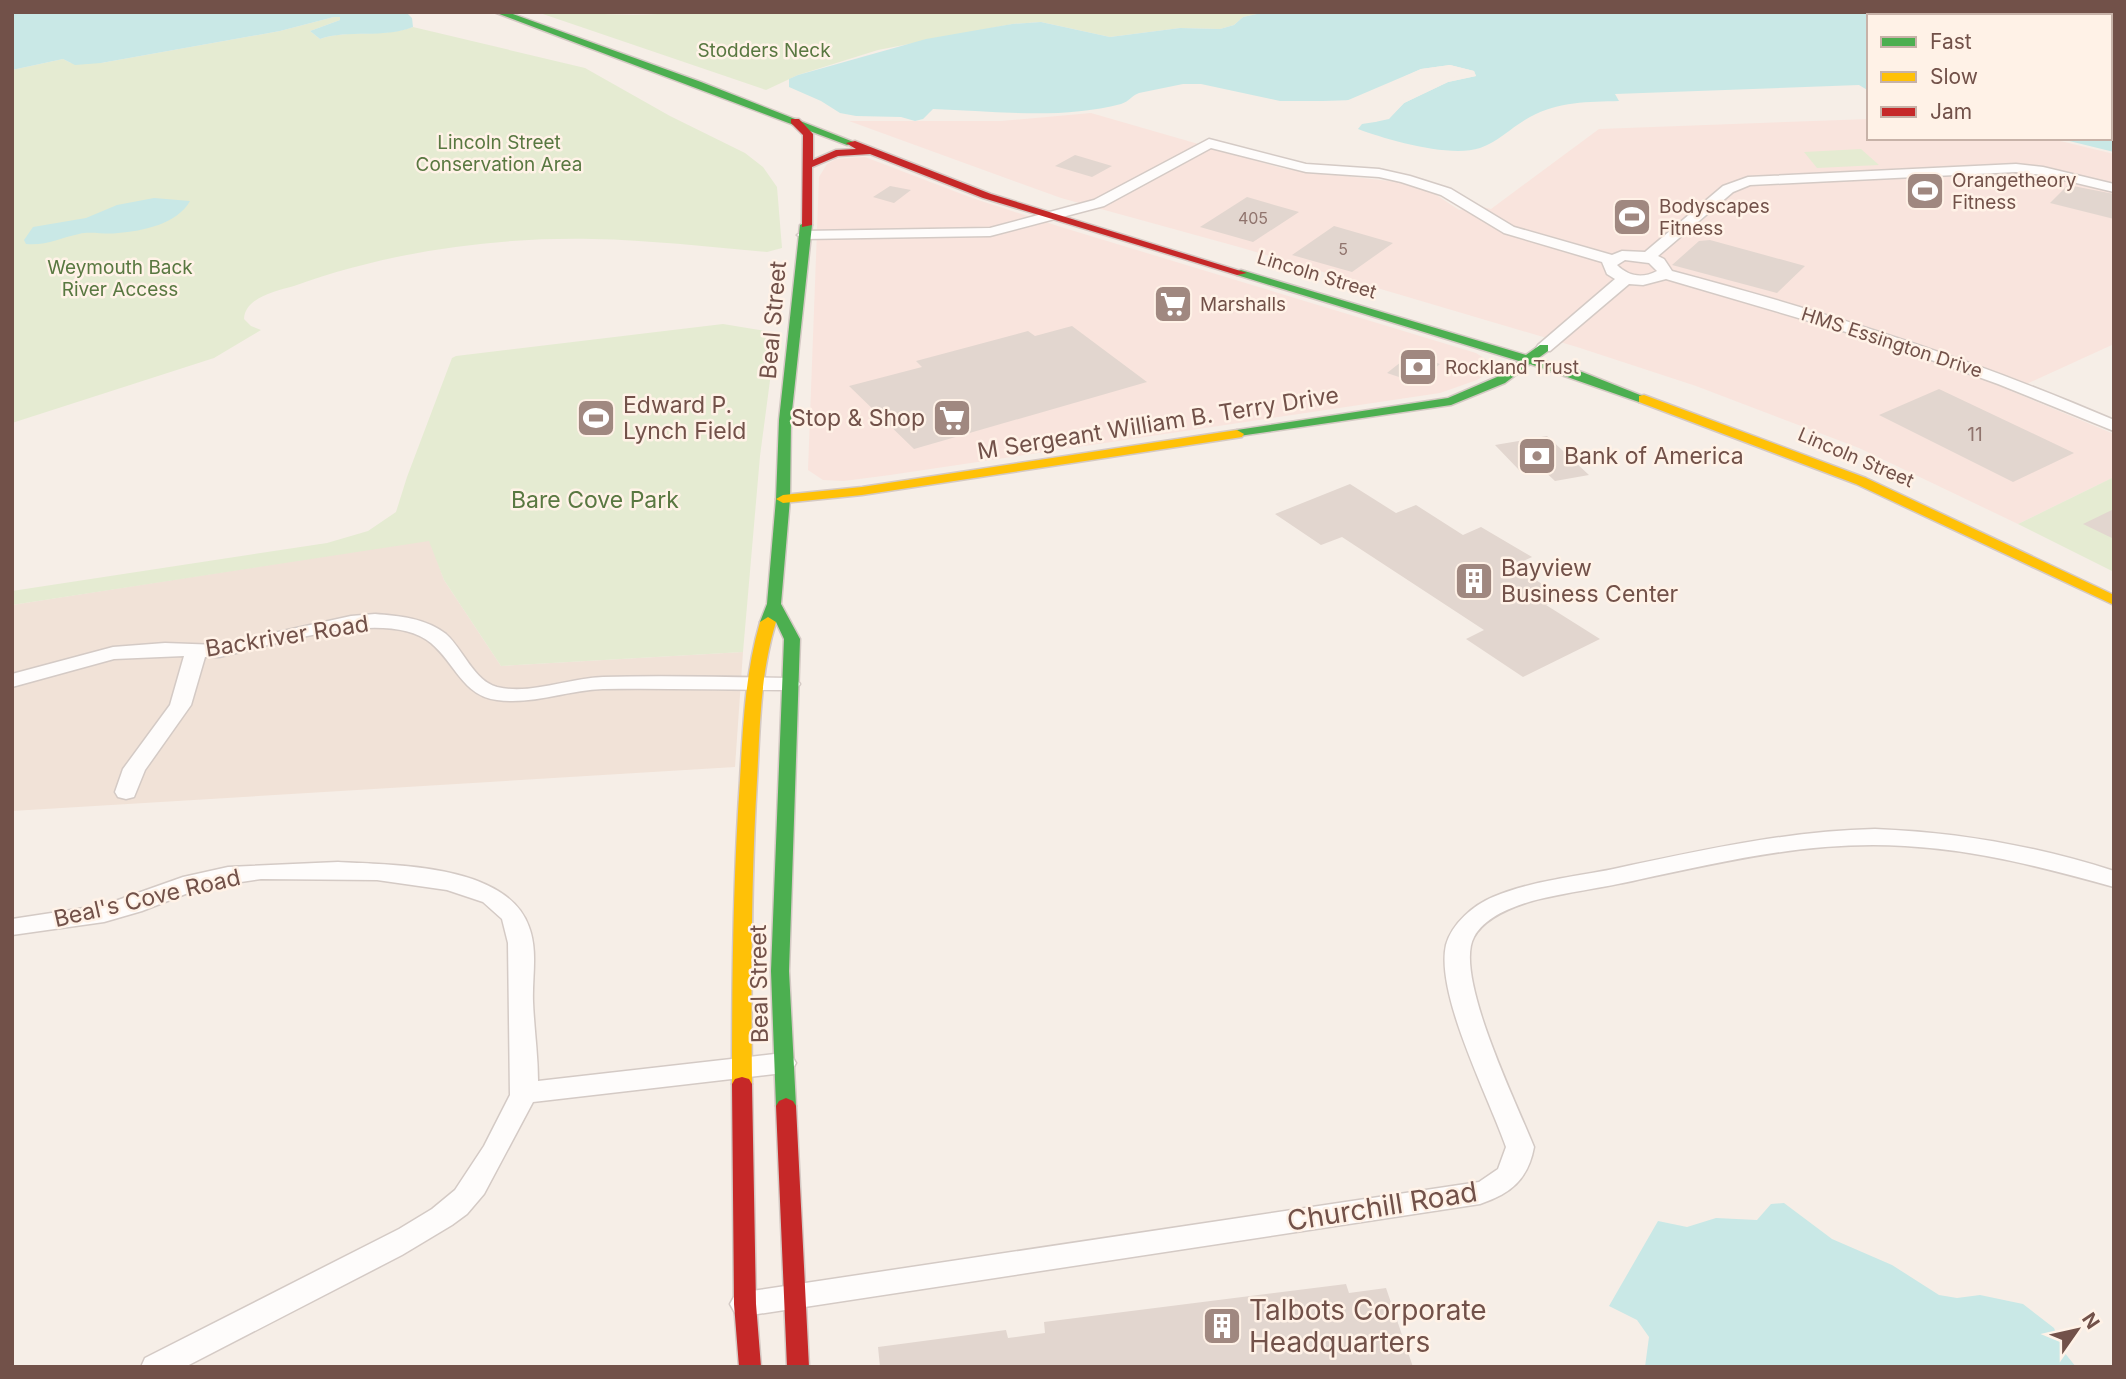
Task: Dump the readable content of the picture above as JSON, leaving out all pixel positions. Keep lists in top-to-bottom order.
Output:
{
  "streets": {
    "main road": ["Lincoln Street", "Beal Street", "M Sergeant William B. Terry Drive"],
    "street": [
      "HMS Essington Drive",
      "Backriver Road",
      "Beal's Cove Road",
      "Churchill Road"
    ]
  },
  "crossings": [
    ["Lincoln Street", "Beal Street"],
    ["Lincoln Street", "M Sergeant William B. Terry Drive"],
    ["Beal Street", "M Sergeant William B. Terry Drive"],
    ["Beal Street", "Backriver Road"],
    ["Beal Street", "Churchill Road"]
  ],
  "parks": [
    "Stodders Neck",
    "Lincoln Street Conservation Area",
    "Weymouth Back River Access",
    "Bare Cove Park"
  ],
  "places": {
    "sports": ["Orangetheory Fitness", "Bodyscapes Fitness", "Edward P. Lynch Field"],
    "supermarket": ["Marshalls", "Stop & Shop"],
    "bank": ["Rockland Trust", "Bank of America"],
    "building": ["Bayview Business Center", "Talbots Corporate Headquarters"]
  },
  "house_numbers": ["405", "5", "11"],
  "legend": ["Fast", "Slow", "Jam"],
  "north": "top right"
}
